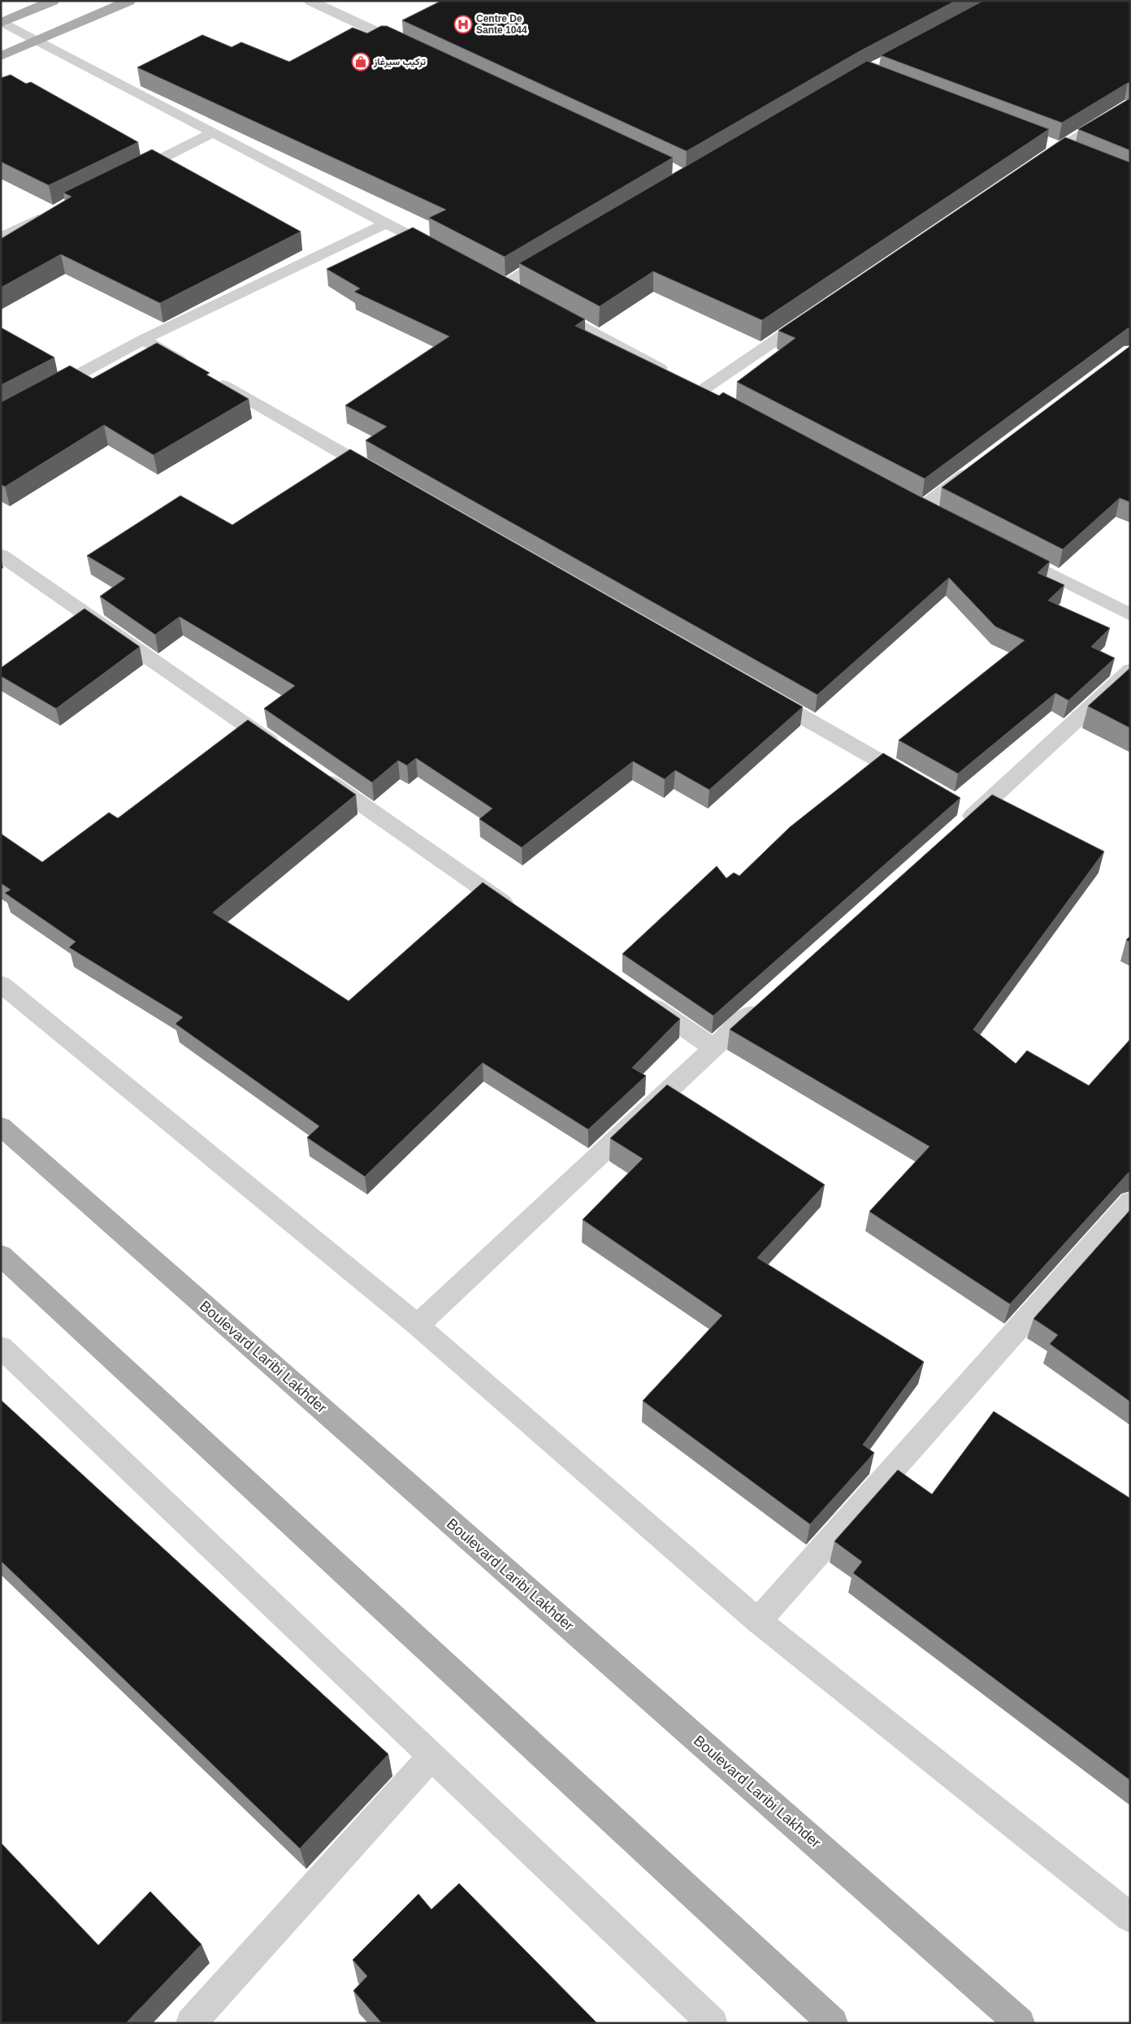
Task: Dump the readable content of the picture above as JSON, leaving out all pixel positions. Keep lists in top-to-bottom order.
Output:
{
  "streets": {
    "main road": ["Boulevard Laribi Lakhder"]
  },
  "places": {
    "hospital": ["Centre De Sante 1044"],
    "shop": ["تركيب سيرغاز"]
  }
}
